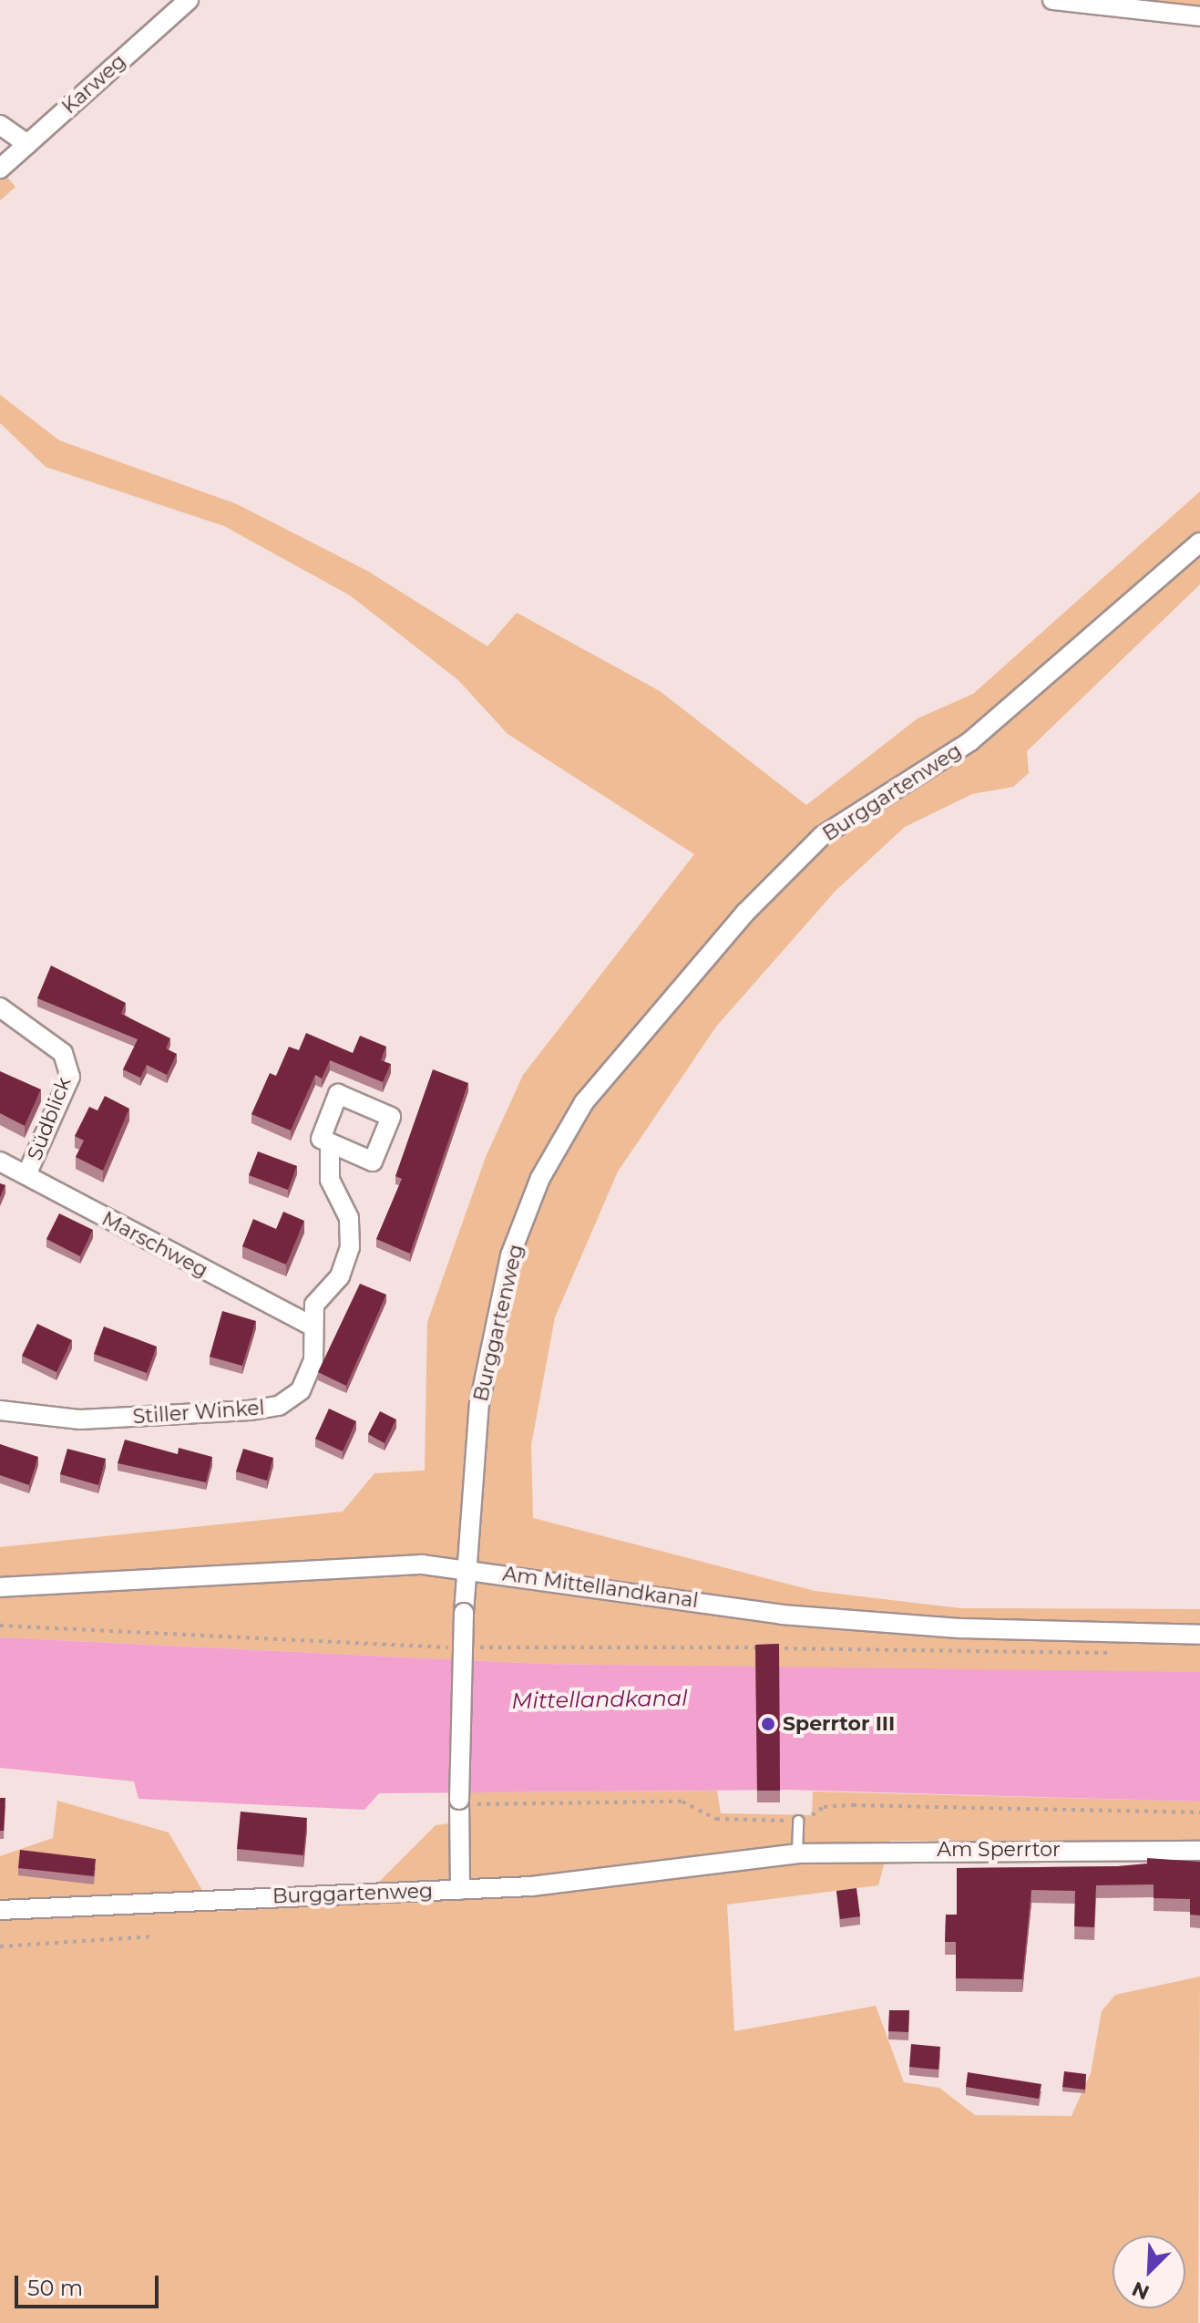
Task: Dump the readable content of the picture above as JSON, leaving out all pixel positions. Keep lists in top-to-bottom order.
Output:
{
  "streets": {
    "street": [
      "Karweg",
      "Burggartenweg",
      "Südblick",
      "Marschweg",
      "Stiller Winkel",
      "Am Mittellandkanal",
      "Am Sperrtor"
    ]
  },
  "crossings": [
    ["Burggartenweg", "Am Mittellandkanal"],
    ["Burggartenweg", "Am Sperrtor"],
    ["Südblick", "Marschweg"],
    ["Marschweg", "Stiller Winkel"]
  ],
  "water": ["Mittellandkanal"],
  "places": ["Sperrtor III"],
  "scale_bar": "50 m",
  "north": "bottom left"
}
